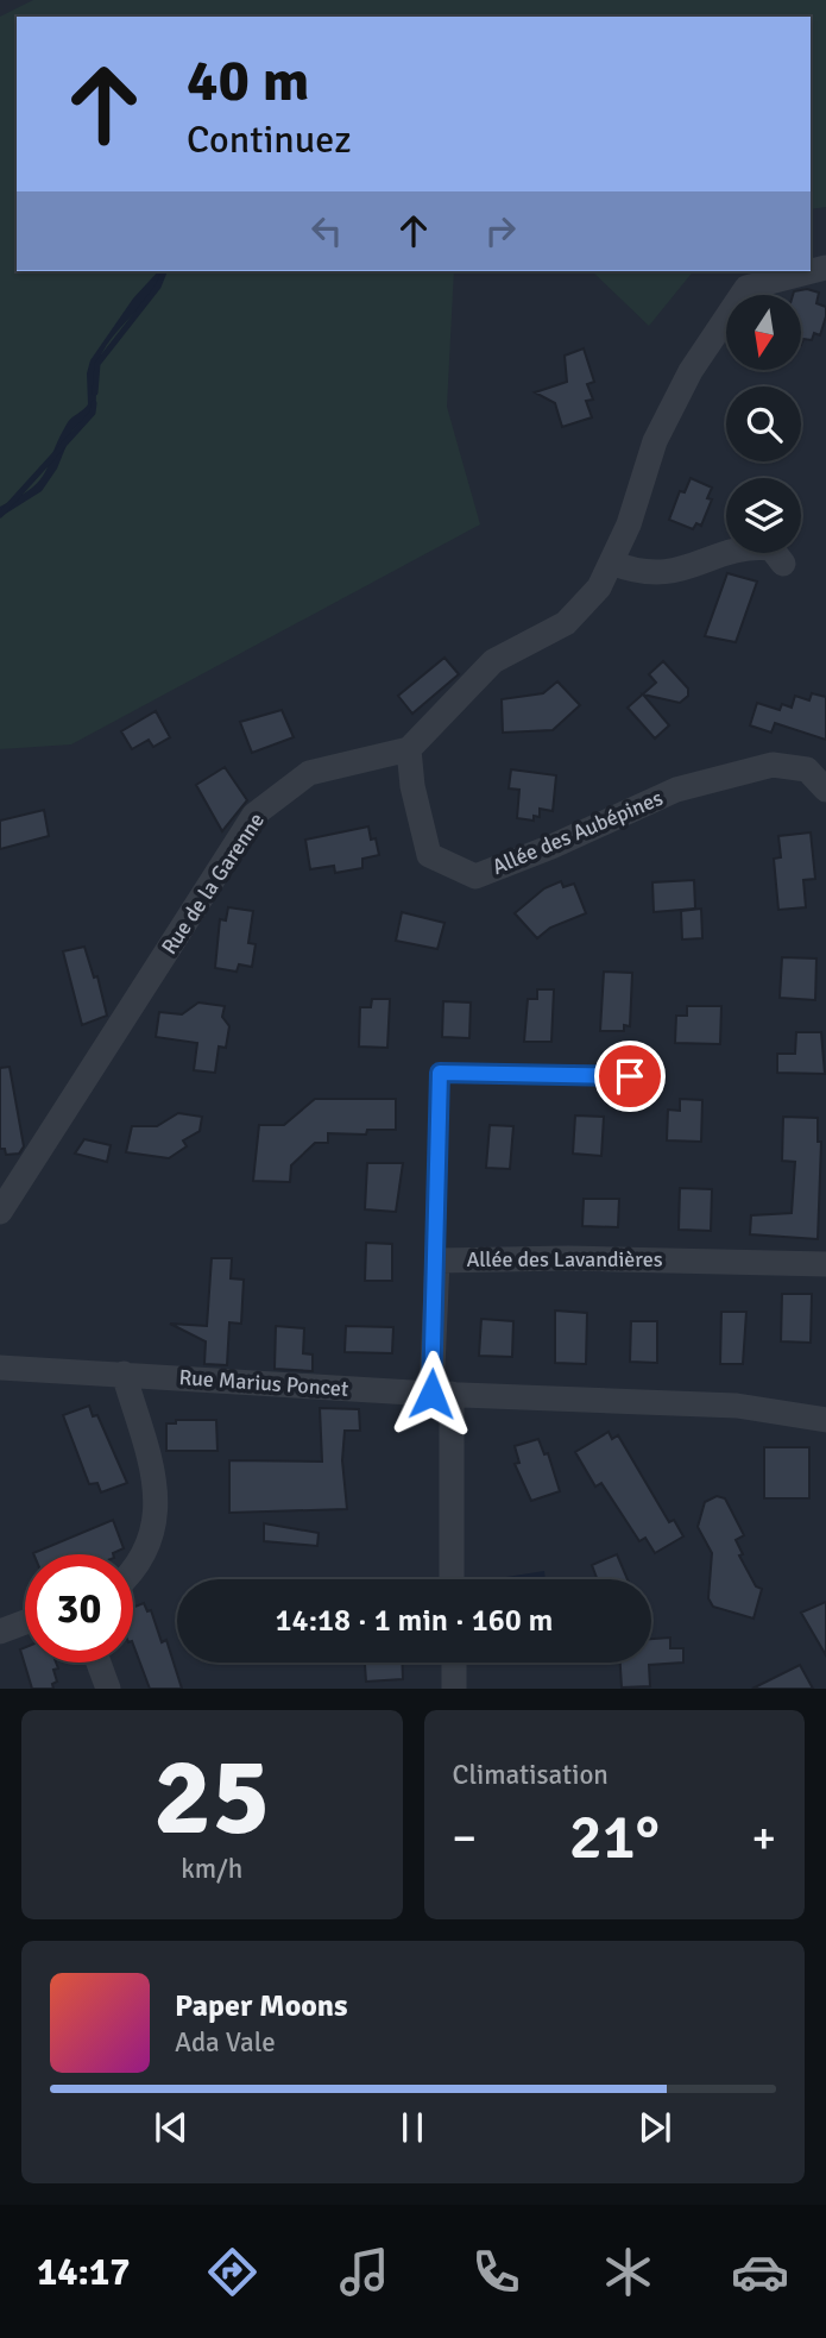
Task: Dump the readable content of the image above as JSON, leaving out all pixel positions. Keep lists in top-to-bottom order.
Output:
{
  "streets": {
    "street": [
      "Allée des Aubépines",
      "Rue de la Garenne",
      "Allée des Lavandières",
      "Rue Marius Poncet"
    ]
  },
  "crossings": [
    ["Allée des Aubépines", "Rue de la Garenne"],
    ["Allée des Lavandières", "Rue Marius Poncet"]
  ],
  "north": "bottom",
  "page": {
    "turn": ["40 m", "Continuez"],
    "limit": "30",
    "trip": "14:18 · 1 min · 160 m",
    "tile": [
      ["25", "km/h"],
      "Climatisation"
    ],
    "heat": ["−", "21°", "+"],
    "song": ["Paper Moons", "Ada Vale"],
    "tabs": "14:17"
  }
}
